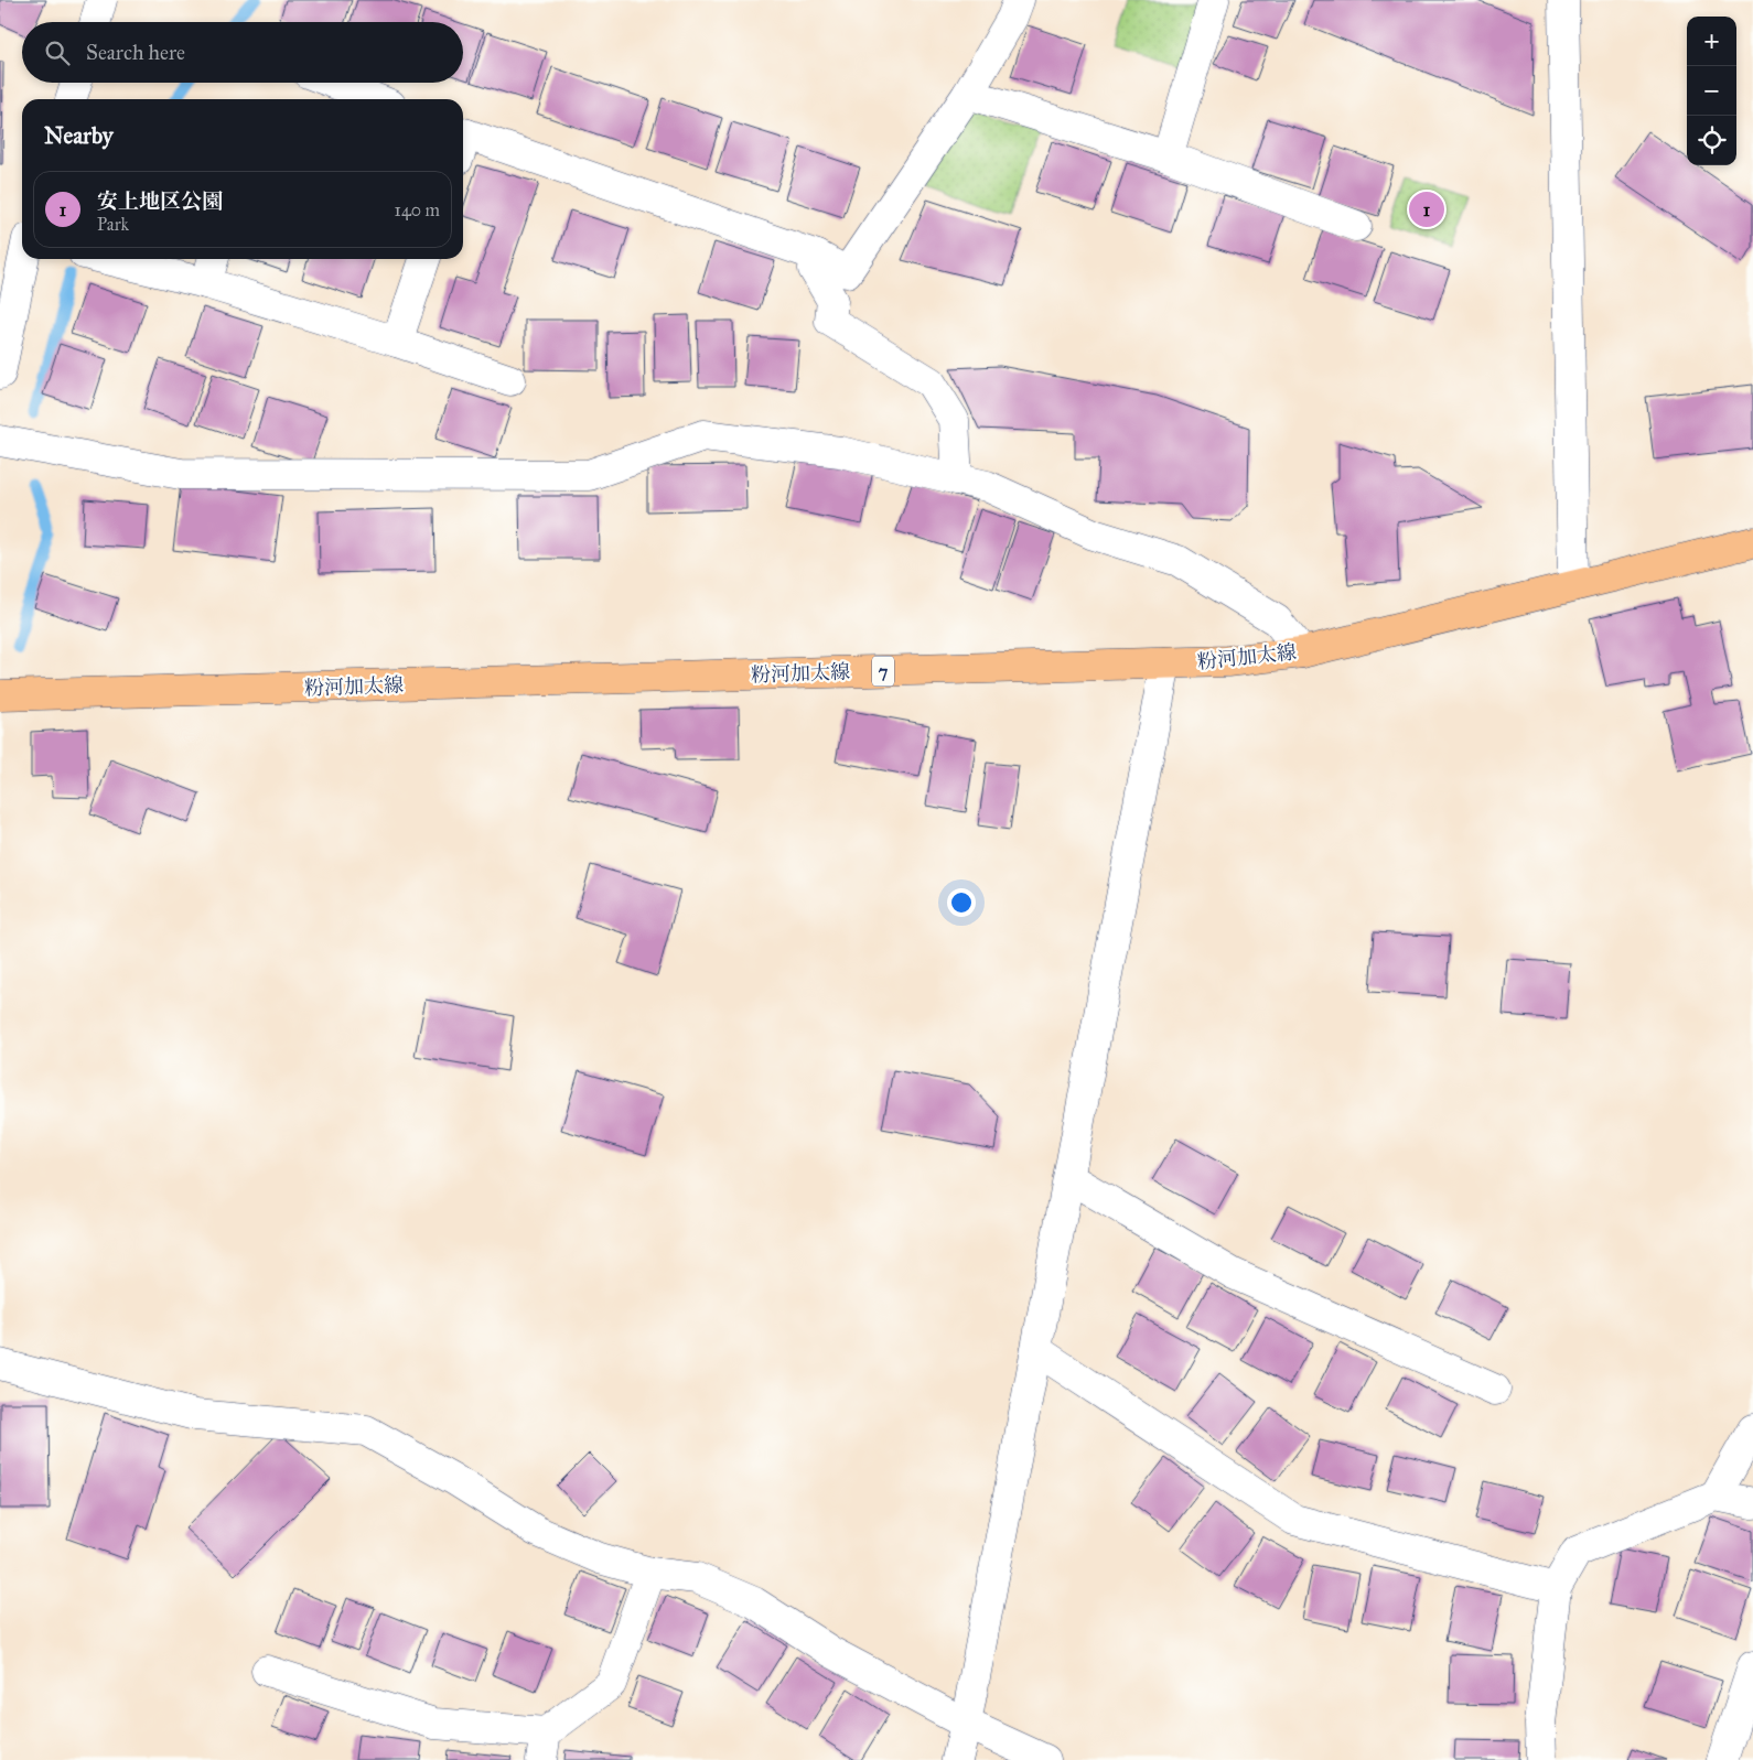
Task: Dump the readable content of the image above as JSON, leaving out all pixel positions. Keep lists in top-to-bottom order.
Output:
{
  "streets": {
    "main road": ["粉河加太線", "7"]
  },
  "page": {
    "map_buttons": ["+", "−"],
    "search": "Search here",
    "heading": "Nearby",
    "list": [
      {
        "mark": "1",
        "name": "安上地区公園",
        "note": "Park",
        "value": "140 m"
      }
    ],
    "pins": "1"
  }
}
